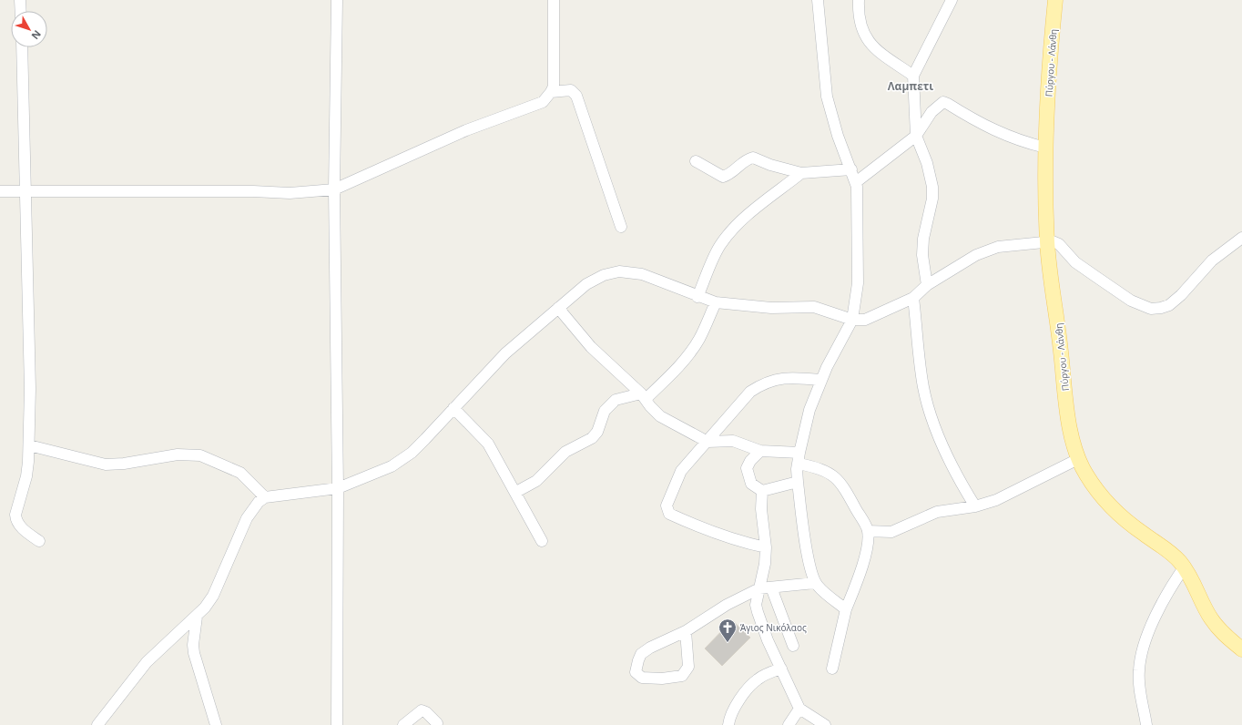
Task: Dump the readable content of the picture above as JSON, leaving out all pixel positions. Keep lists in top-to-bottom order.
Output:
{
  "streets": {
    "main road": ["Πύργου - Λάνθη"]
  },
  "districts": ["Λαμπετι"],
  "places": {
    "church": ["Άγιος Νικόλαος"]
  },
  "north": "bottom right"
}
